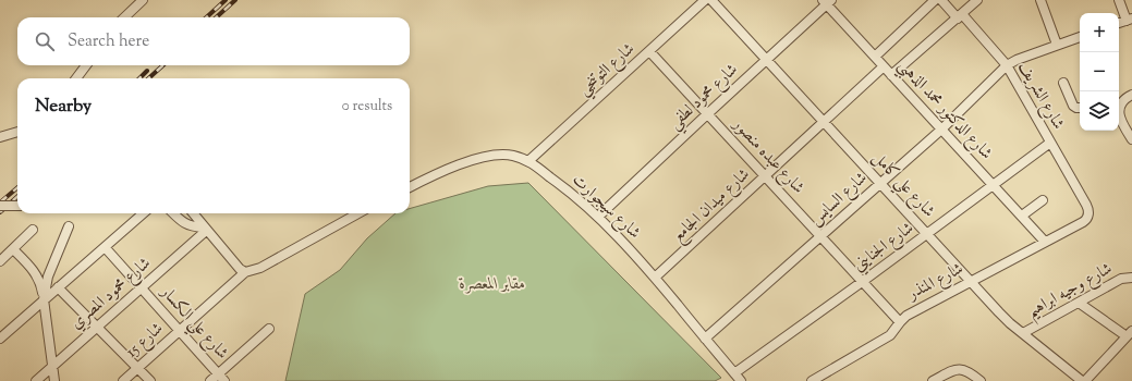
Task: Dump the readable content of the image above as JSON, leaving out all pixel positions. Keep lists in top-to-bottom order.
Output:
{
  "streets": {
    "street": [
      "شارع التوتنجي",
      "شارع الشريف",
      "شارع محمود لطفي",
      "شارع الدكتور محمد الذهبي",
      "شارع عبده منصور",
      "شارع علي كامل",
      "شارع السايس",
      "شارع ميدان الجامع",
      "شارع سيجوارت",
      "شارع الجنايني",
      "شارع المنذر",
      "شارع وجيه ابراهيم",
      "شارع محمود المصري",
      "شارع علي الكسار",
      "شارع 15"
    ]
  },
  "crossings": [
    ["شارع التوتنجي", "شارع عبده منصور"],
    ["شارع التوتنجي", "شارع سيجوارت"],
    ["شارع الشريف", "شارع السايس"],
    ["شارع الشريف", "شارع الجنايني"],
    ["شارع الشريف", "شارع المنذر"],
    ["شارع محمود لطفي", "شارع الدكتور محمد الذهبي"],
    ["شارع محمود لطفي", "شارع عبده منصور"],
    ["شارع محمود لطفي", "شارع علي كامل"],
    ["شارع محمود لطفي", "شارع سيجوارت"],
    ["شارع الدكتور محمد الذهبي", "شارع السايس"],
    ["شارع الدكتور محمد الذهبي", "شارع ميدان الجامع"],
    ["شارع الدكتور محمد الذهبي", "شارع الجنايني"],
    ["شارع الدكتور محمد الذهبي", "شارع المنذر"],
    ["شارع عبده منصور", "شارع السايس"],
    ["شارع عبده منصور", "شارع ميدان الجامع"],
    ["شارع عبده منصور", "شارع الجنايني"],
    ["شارع عبده منصور", "شارع المنذر"],
    ["شارع علي كامل", "شارع السايس"],
    ["شارع علي كامل", "شارع ميدان الجامع"],
    ["شارع علي كامل", "شارع الجنايني"],
    ["شارع علي كامل", "شارع المنذر"],
    ["شارع علي كامل", "شارع وجيه ابراهيم"],
    ["شارع السايس", "شارع سيجوارت"],
    ["شارع ميدان الجامع", "شارع سيجوارت"],
    ["شارع سيجوارت", "شارع الجنايني"],
    ["شارع محمود المصري", "شارع علي الكسار"],
    ["شارع علي الكسار", "شارع 15"]
  ],
  "parks": ["مقابر المعصرة"],
  "page": {
    "map_buttons": ["+", "−"],
    "search": "Search here",
    "heading": ["Nearby", "0 results"]
  }
}
